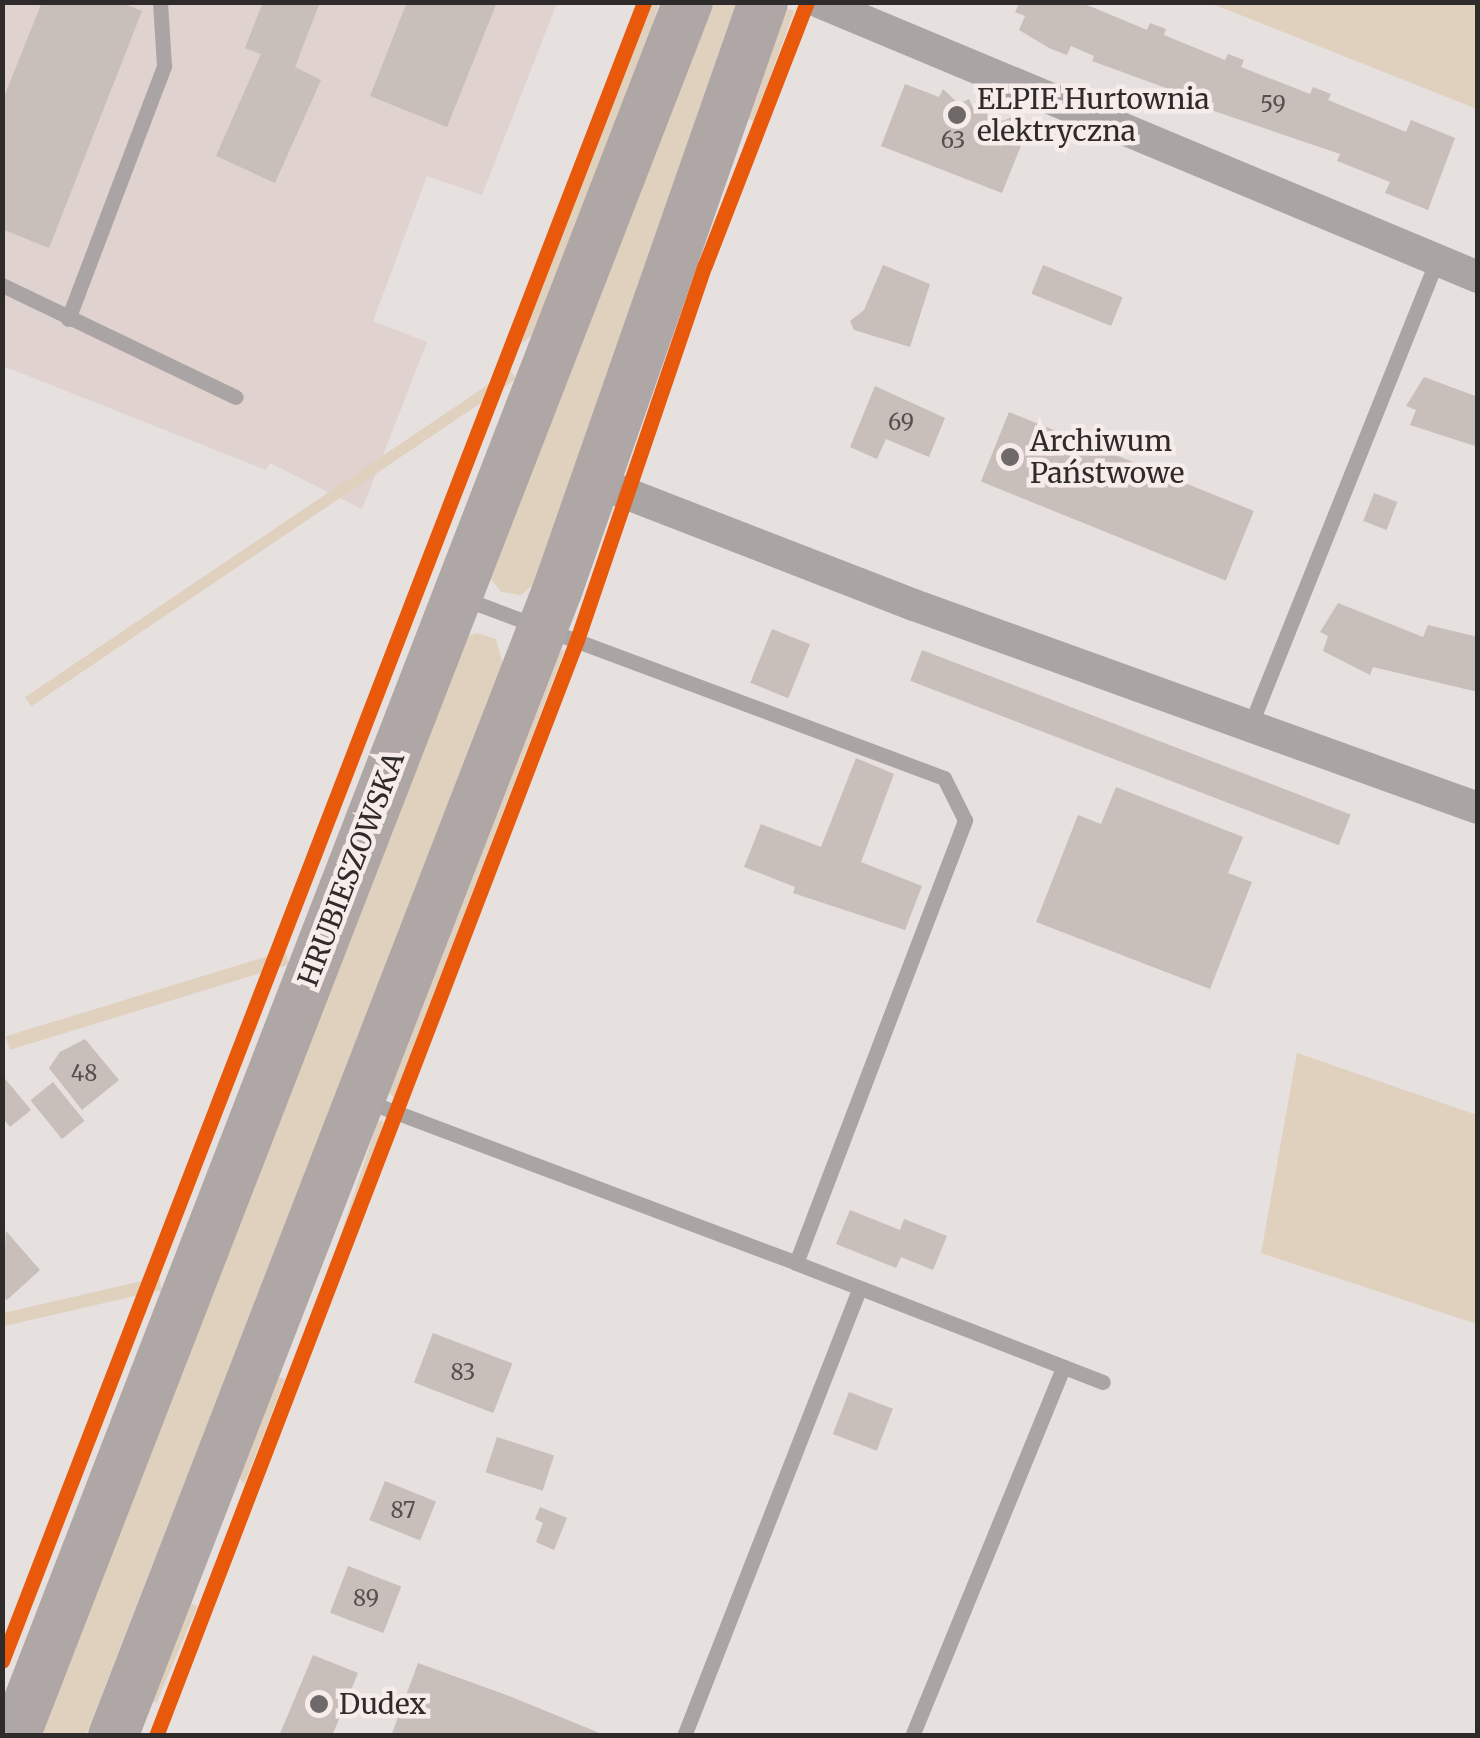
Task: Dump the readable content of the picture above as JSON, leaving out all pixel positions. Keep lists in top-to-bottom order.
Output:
{
  "streets": {
    "main road": ["HRUBIESZOWSKA"]
  },
  "places": ["ELPIE Hurtownia elektryczna", "Archiwum Państwowe", "Dudex"],
  "house_numbers": [
    "59",
    "63",
    "69",
    "48",
    "83",
    "87",
    "89"
  ]
}
